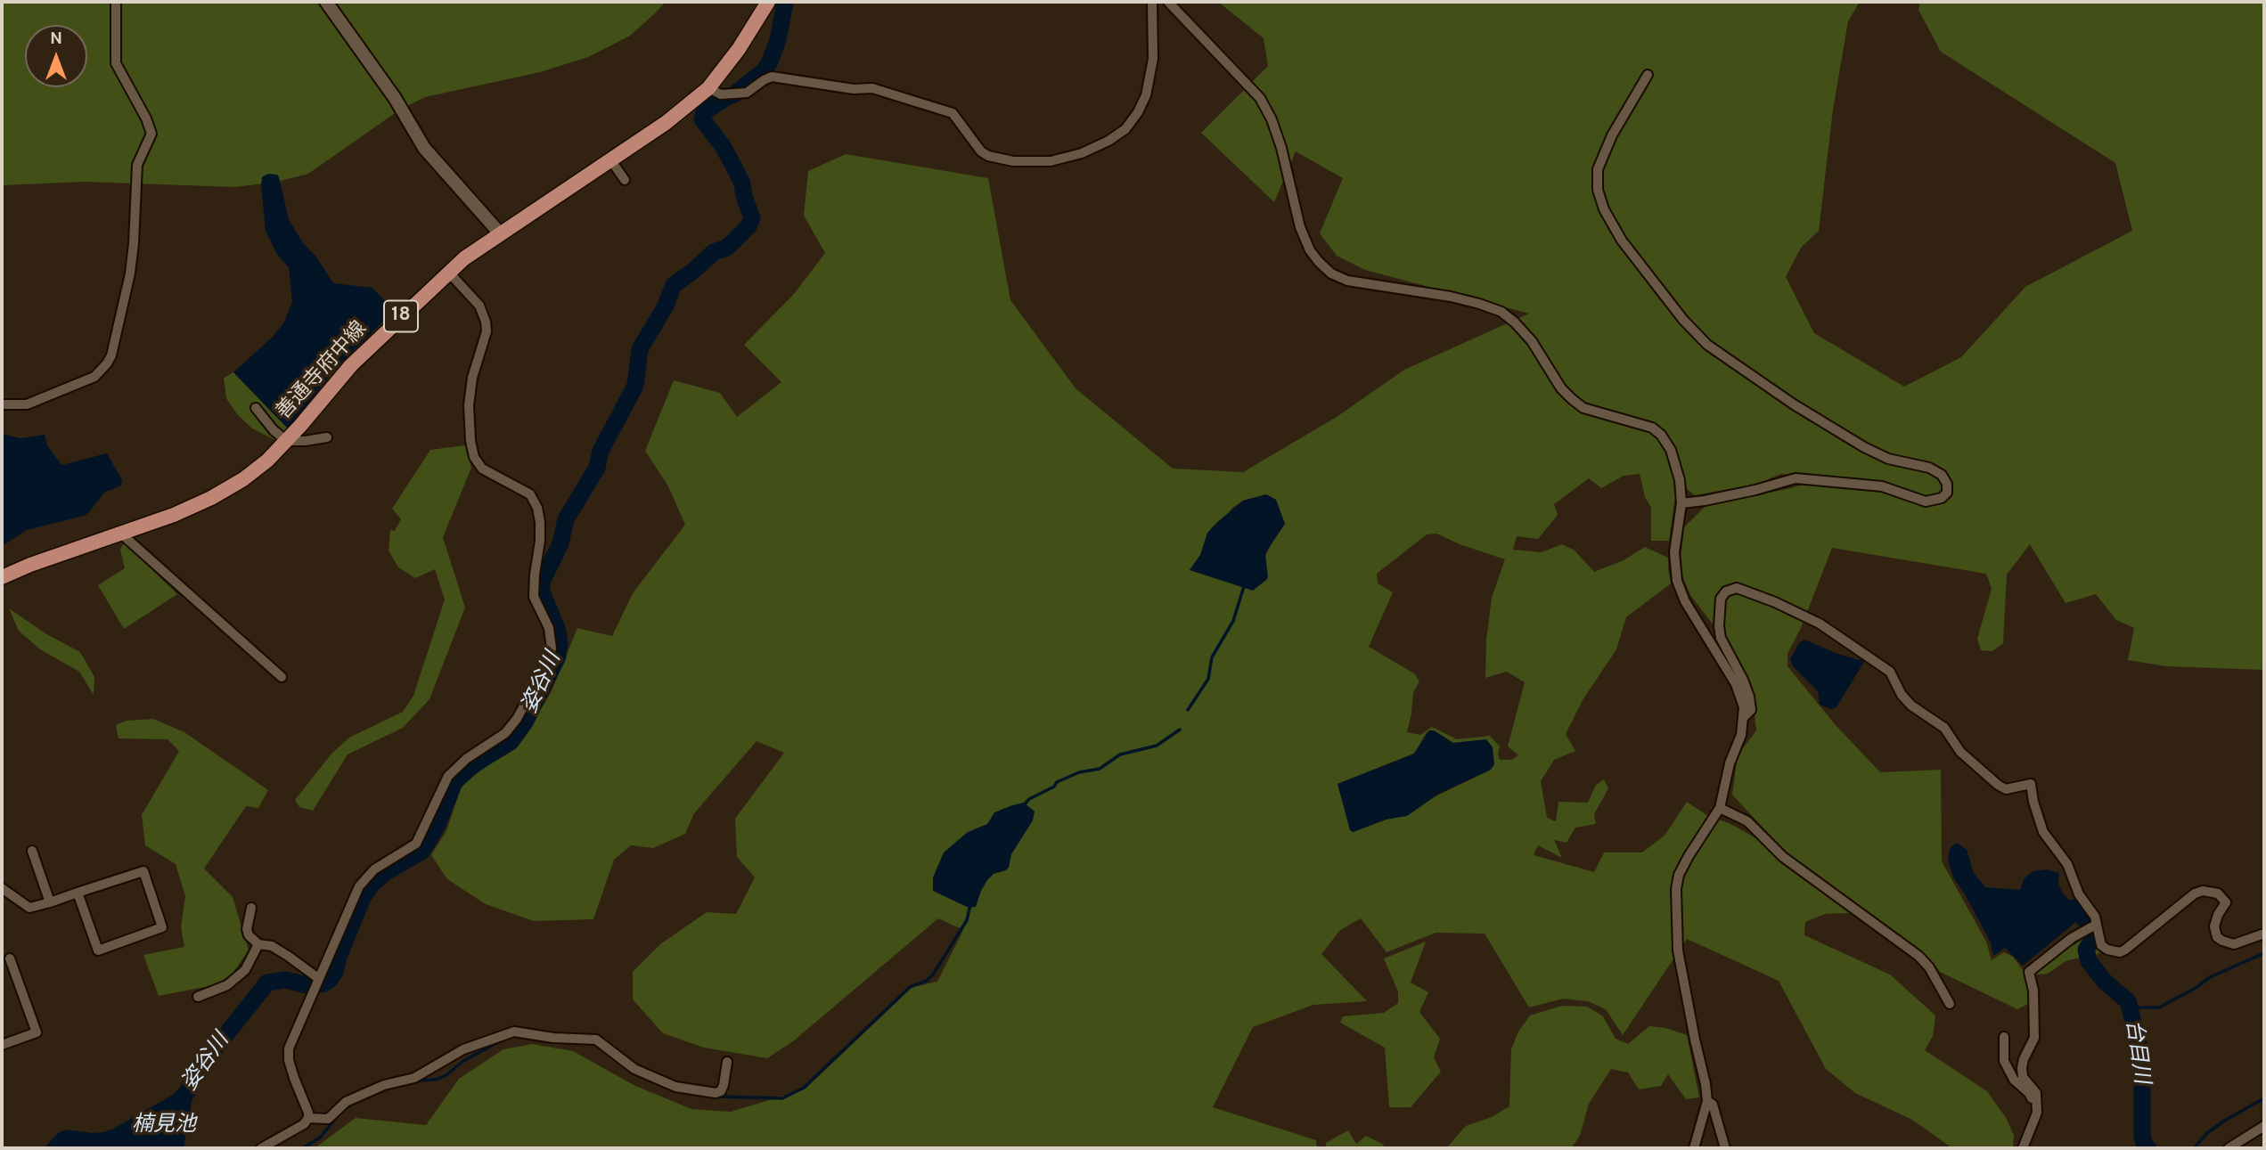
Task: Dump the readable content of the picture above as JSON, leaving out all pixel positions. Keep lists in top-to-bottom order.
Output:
{
  "streets": {
    "main road": ["18", "善通寺府中線"]
  },
  "water": ["姿谷川", "台目川", "楠見池"],
  "north": "top"
}
